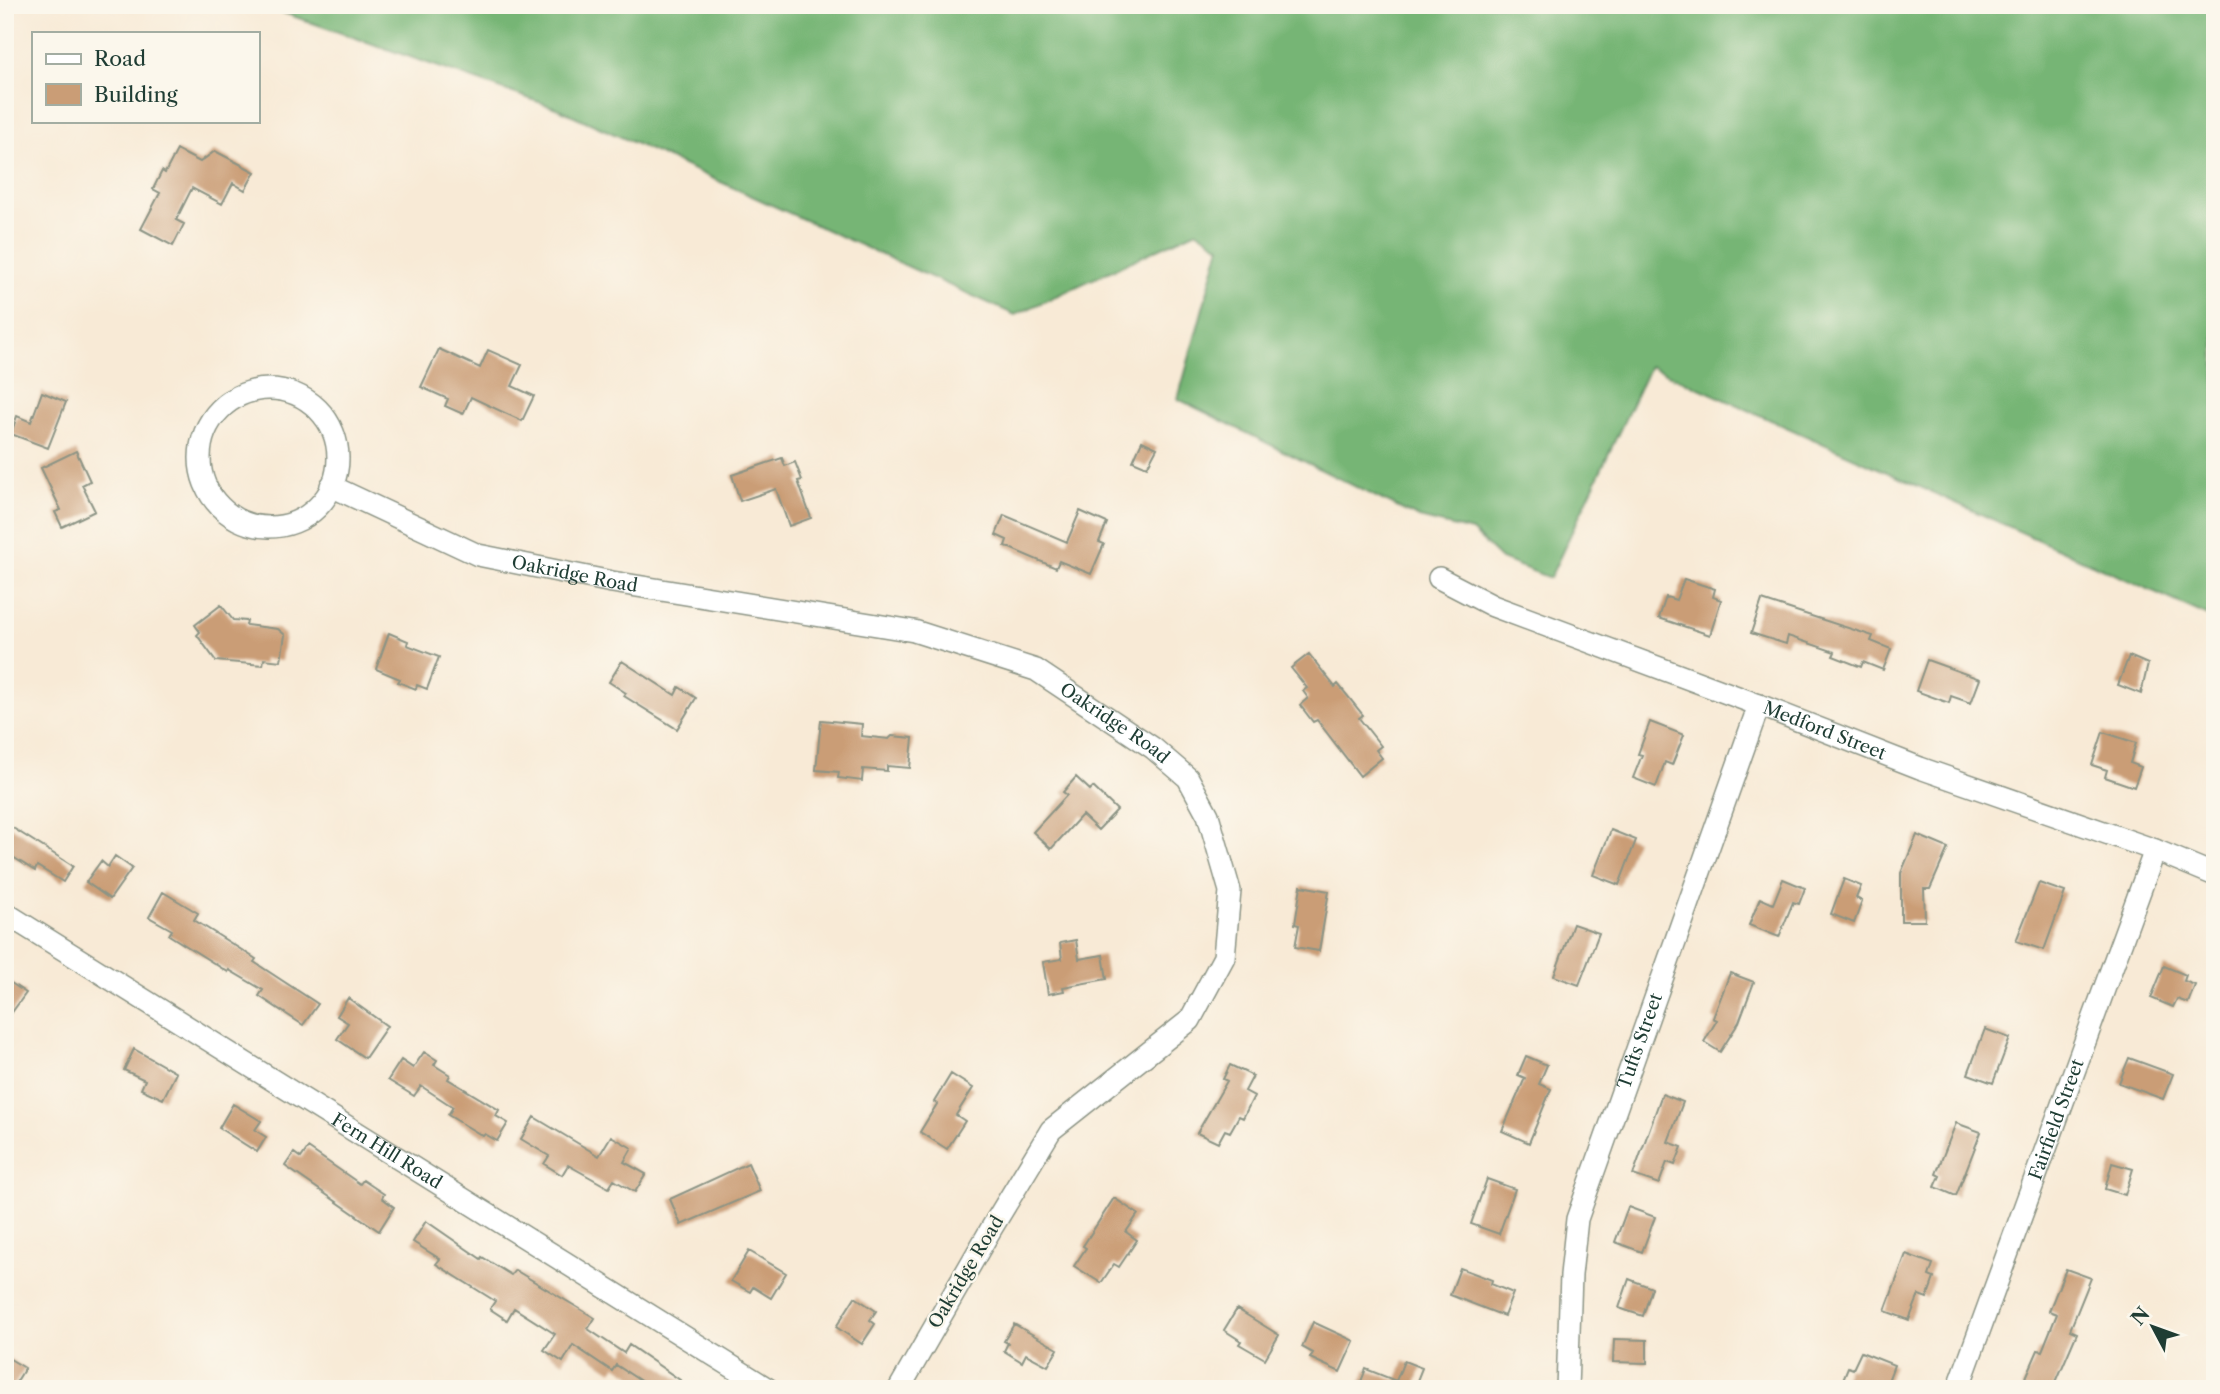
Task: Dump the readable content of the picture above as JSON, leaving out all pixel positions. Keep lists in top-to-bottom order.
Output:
{
  "streets": {
    "street": [
      "Oakridge Road",
      "Medford Street",
      "Tufts Street",
      "Fairfield Street",
      "Fern Hill Road"
    ]
  },
  "crossings": [
    ["Medford Street", "Tufts Street"],
    ["Medford Street", "Fairfield Street"]
  ],
  "legend": ["Road", "Building"],
  "north": "top left"
}
